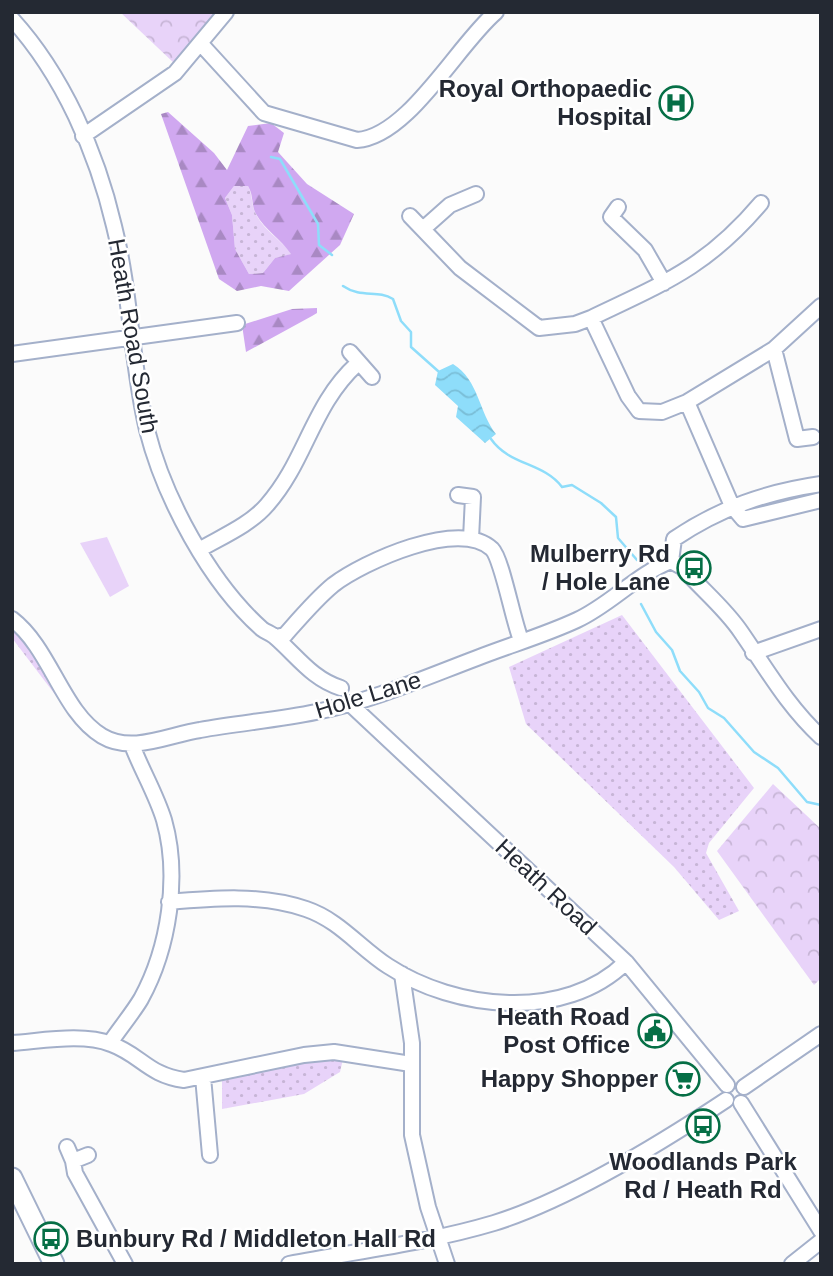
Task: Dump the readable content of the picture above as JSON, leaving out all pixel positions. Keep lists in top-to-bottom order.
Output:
{
  "streets": {
    "street": ["Heath Road South", "Hole Lane", "Heath Road"]
  },
  "crossings": [
    ["Hole Lane", "Heath Road"]
  ],
  "places": {
    "hospital": ["Royal Orthopaedic Hospital"],
    "bus stop": ["Mulberry Rd / Hole Lane", "Woodlands Park Rd / Heath Rd", "Bunbury Rd / Middleton Hall Rd"],
    "public building": ["Heath Road Post Office"],
    "supermarket": ["Happy Shopper"]
  }
}
